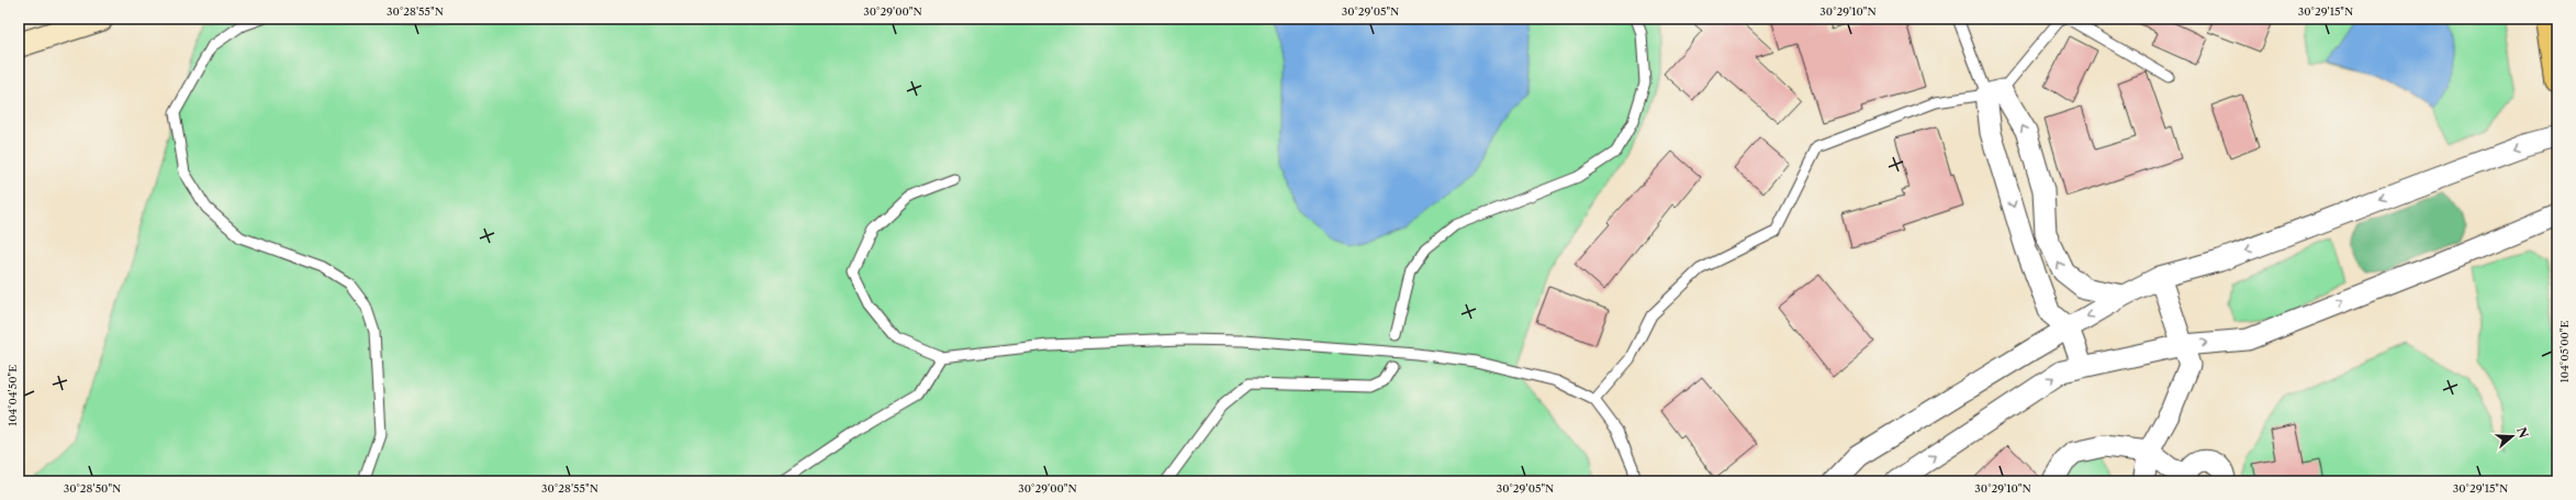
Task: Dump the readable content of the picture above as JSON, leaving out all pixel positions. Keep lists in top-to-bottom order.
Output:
{
  "north": "right",
  "coordinates": [
    "30°28'55\"N",
    "30°29'00\"N",
    "30°29'05\"N",
    "30°29'10\"N",
    "30°29'15\"N",
    "104°05'00\"E",
    "104°04'50\"E",
    "30°28'50\"N"
  ]
}
